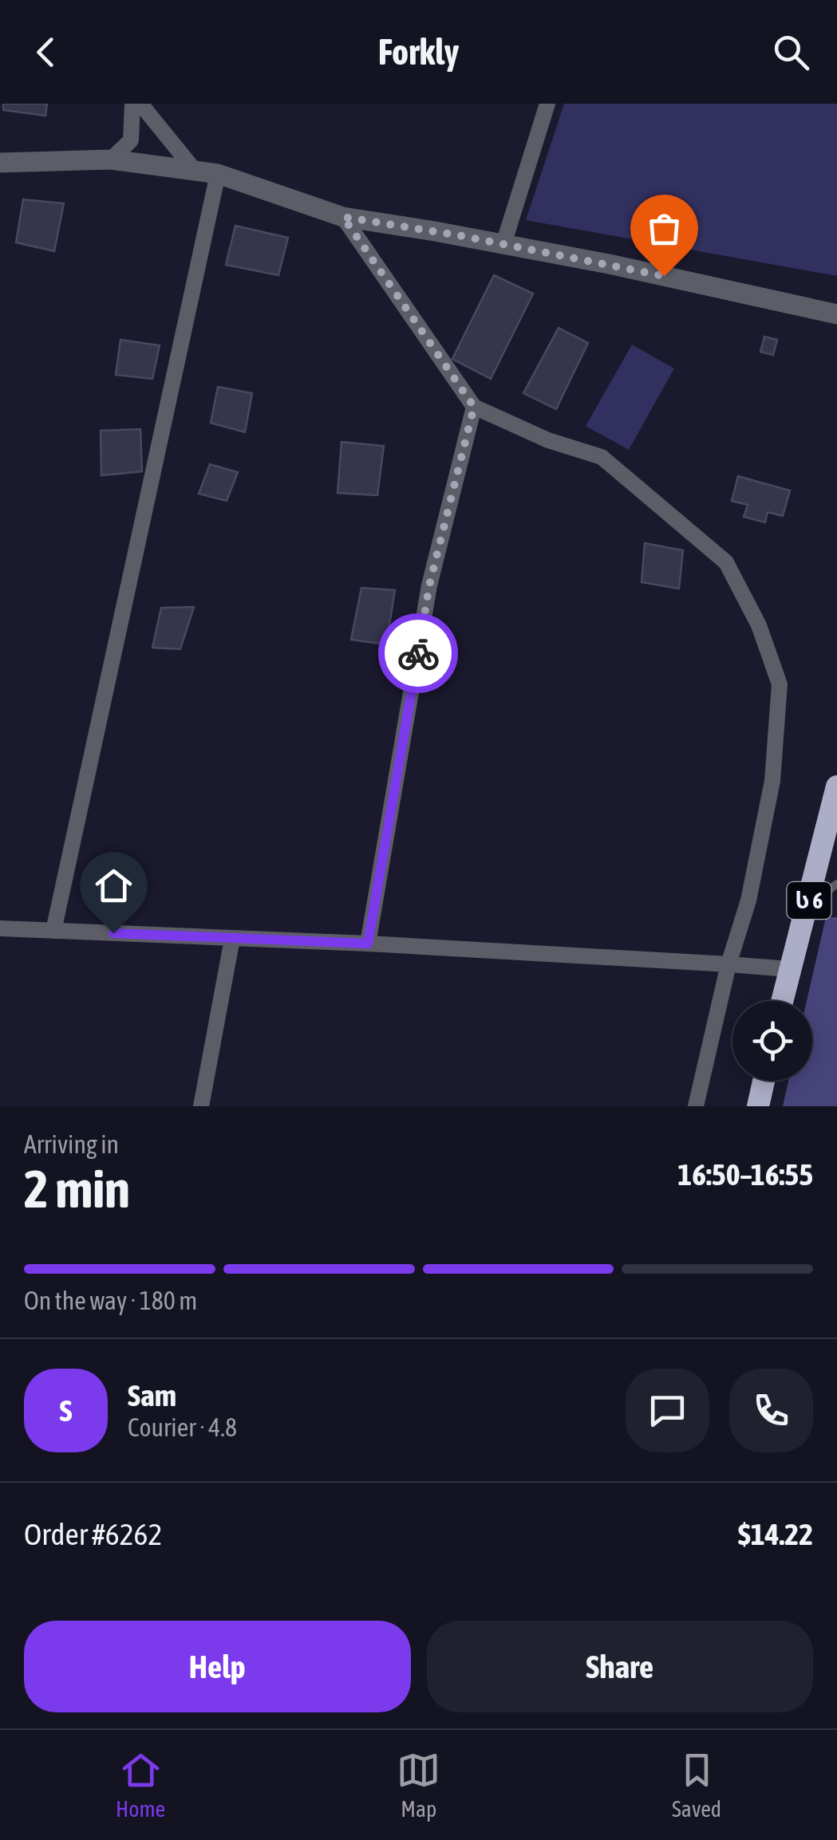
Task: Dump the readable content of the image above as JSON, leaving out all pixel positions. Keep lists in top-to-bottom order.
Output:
{
  "streets": {
    "highway": ["ს 6"]
  },
  "page": {
    "header": "Forkly",
    "heading": ["2 min", "Arriving in", "16:50–16:55"],
    "panel": [
      "Sam",
      "Courier · 4.8",
      "Order #6262",
      "$14.22"
    ],
    "bar": "On the way · 180 m",
    "round": "S",
    "buttons": ["Help", "Share"],
    "tabs": ["Home", "Map", "Saved"]
  }
}
